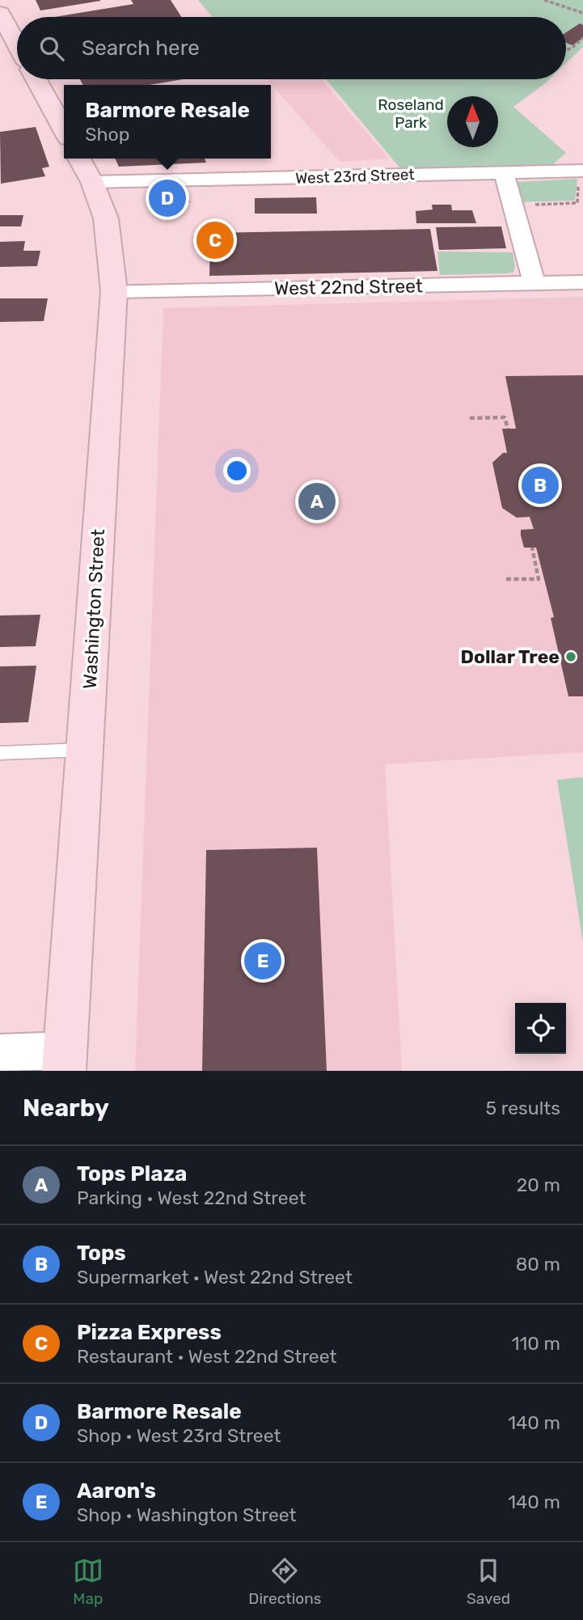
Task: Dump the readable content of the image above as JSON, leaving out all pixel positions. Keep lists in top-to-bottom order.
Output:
{
  "streets": {
    "main road": ["Washington Street"],
    "street": ["West 23rd Street", "West 22nd Street"]
  },
  "crossings": [
    ["West 23rd Street", "Washington Street"],
    ["West 22nd Street", "Washington Street"]
  ],
  "parks": ["Roseland Park"],
  "places": ["Dollar Tree"],
  "north": "top",
  "page": {
    "search": "Search here",
    "popup": ["Barmore Resale", "Shop"],
    "pins": [
      "D",
      "C",
      "B",
      "A",
      "E"
    ],
    "heading": ["Nearby", "5 results"],
    "list": [
      {
        "mark": "A",
        "name": "Tops Plaza",
        "note": "Parking · West 22nd Street",
        "value": "20 m"
      },
      {
        "mark": "B",
        "name": "Tops",
        "note": "Supermarket · West 22nd Street",
        "value": "80 m"
      },
      {
        "mark": "C",
        "name": "Pizza Express",
        "note": "Restaurant · West 22nd Street",
        "value": "110 m"
      },
      {
        "mark": "D",
        "name": "Barmore Resale",
        "note": "Shop · West 23rd Street",
        "value": "140 m"
      },
      {
        "mark": "E",
        "name": "Aaron's",
        "note": "Shop · Washington Street",
        "value": "140 m"
      }
    ],
    "nav": ["Map", "Directions", "Saved"]
  }
}
